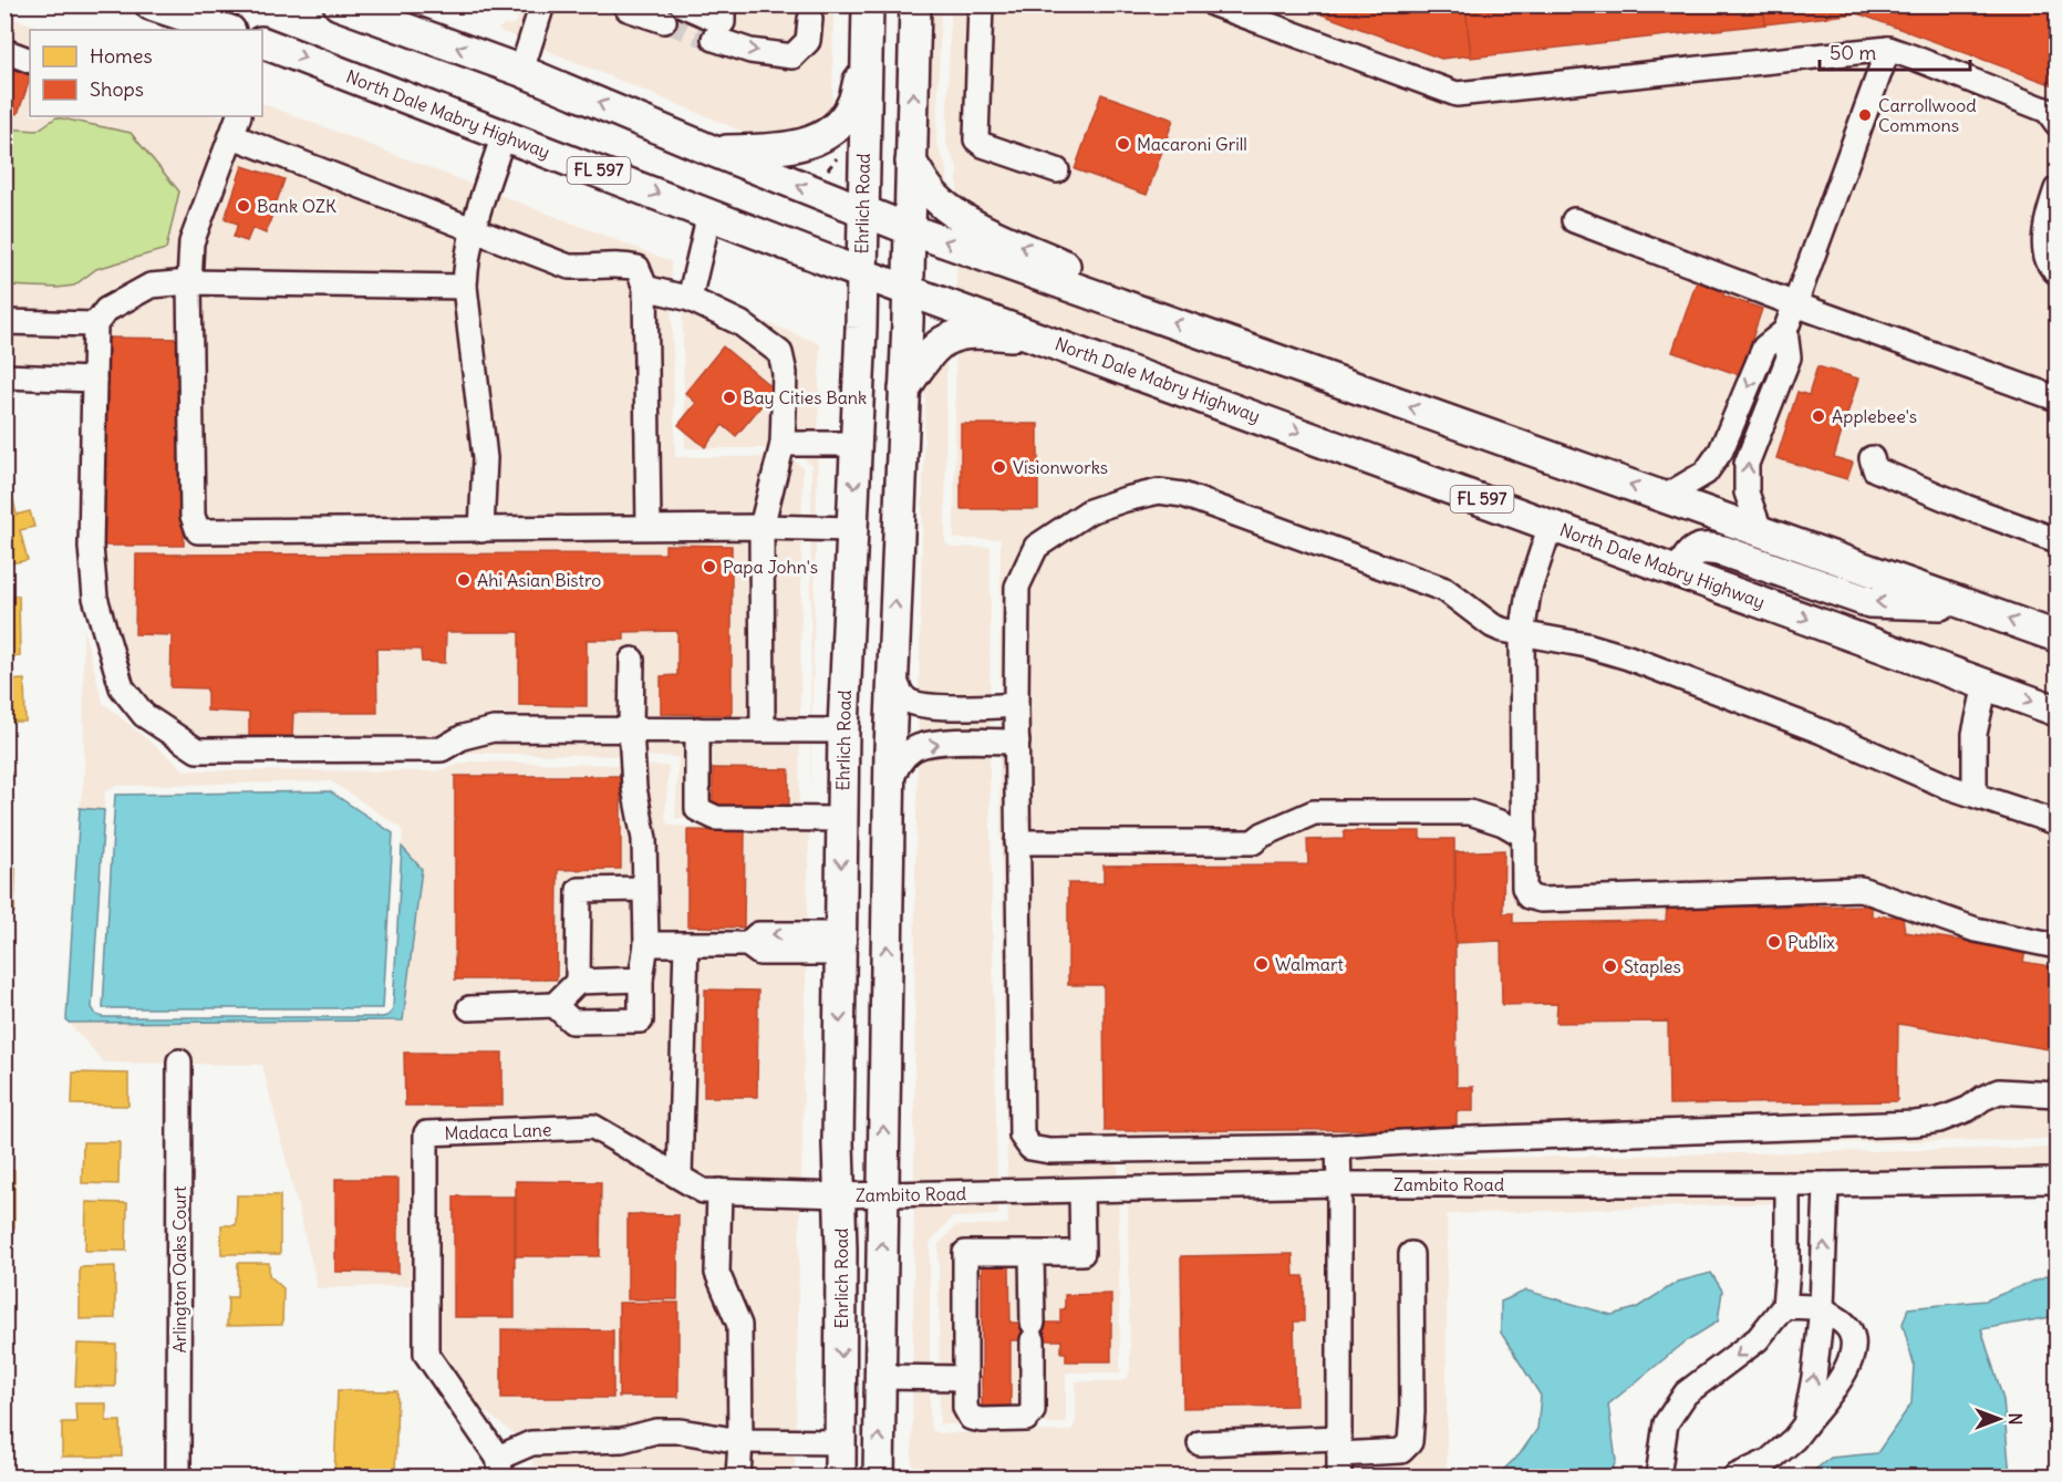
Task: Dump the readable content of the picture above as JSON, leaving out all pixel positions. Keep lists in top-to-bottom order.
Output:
{
  "streets": {
    "main road": ["North Dale Mabry Highway", "FL 597", "Ehrlich Road"],
    "street": ["Madaca Lane", "Zambito Road", "Arlington Oaks Court"]
  },
  "crossings": [
    ["North Dale Mabry Highway", "Ehrlich Road"],
    ["Ehrlich Road", "Madaca Lane"],
    ["Ehrlich Road", "Zambito Road"],
    ["Madaca Lane", "Zambito Road"]
  ],
  "places": [
    "Carrollwood Commons",
    "Macaroni Grill",
    "Bank OZK",
    "Bay Cities Bank",
    "Applebee's",
    "Visionworks",
    "Papa John's",
    "Ahi Asian Bistro",
    "Publix",
    "Walmart",
    "Staples"
  ],
  "legend": ["Homes", "Shops"],
  "scale_bar": "50 m",
  "north": "right"
}
